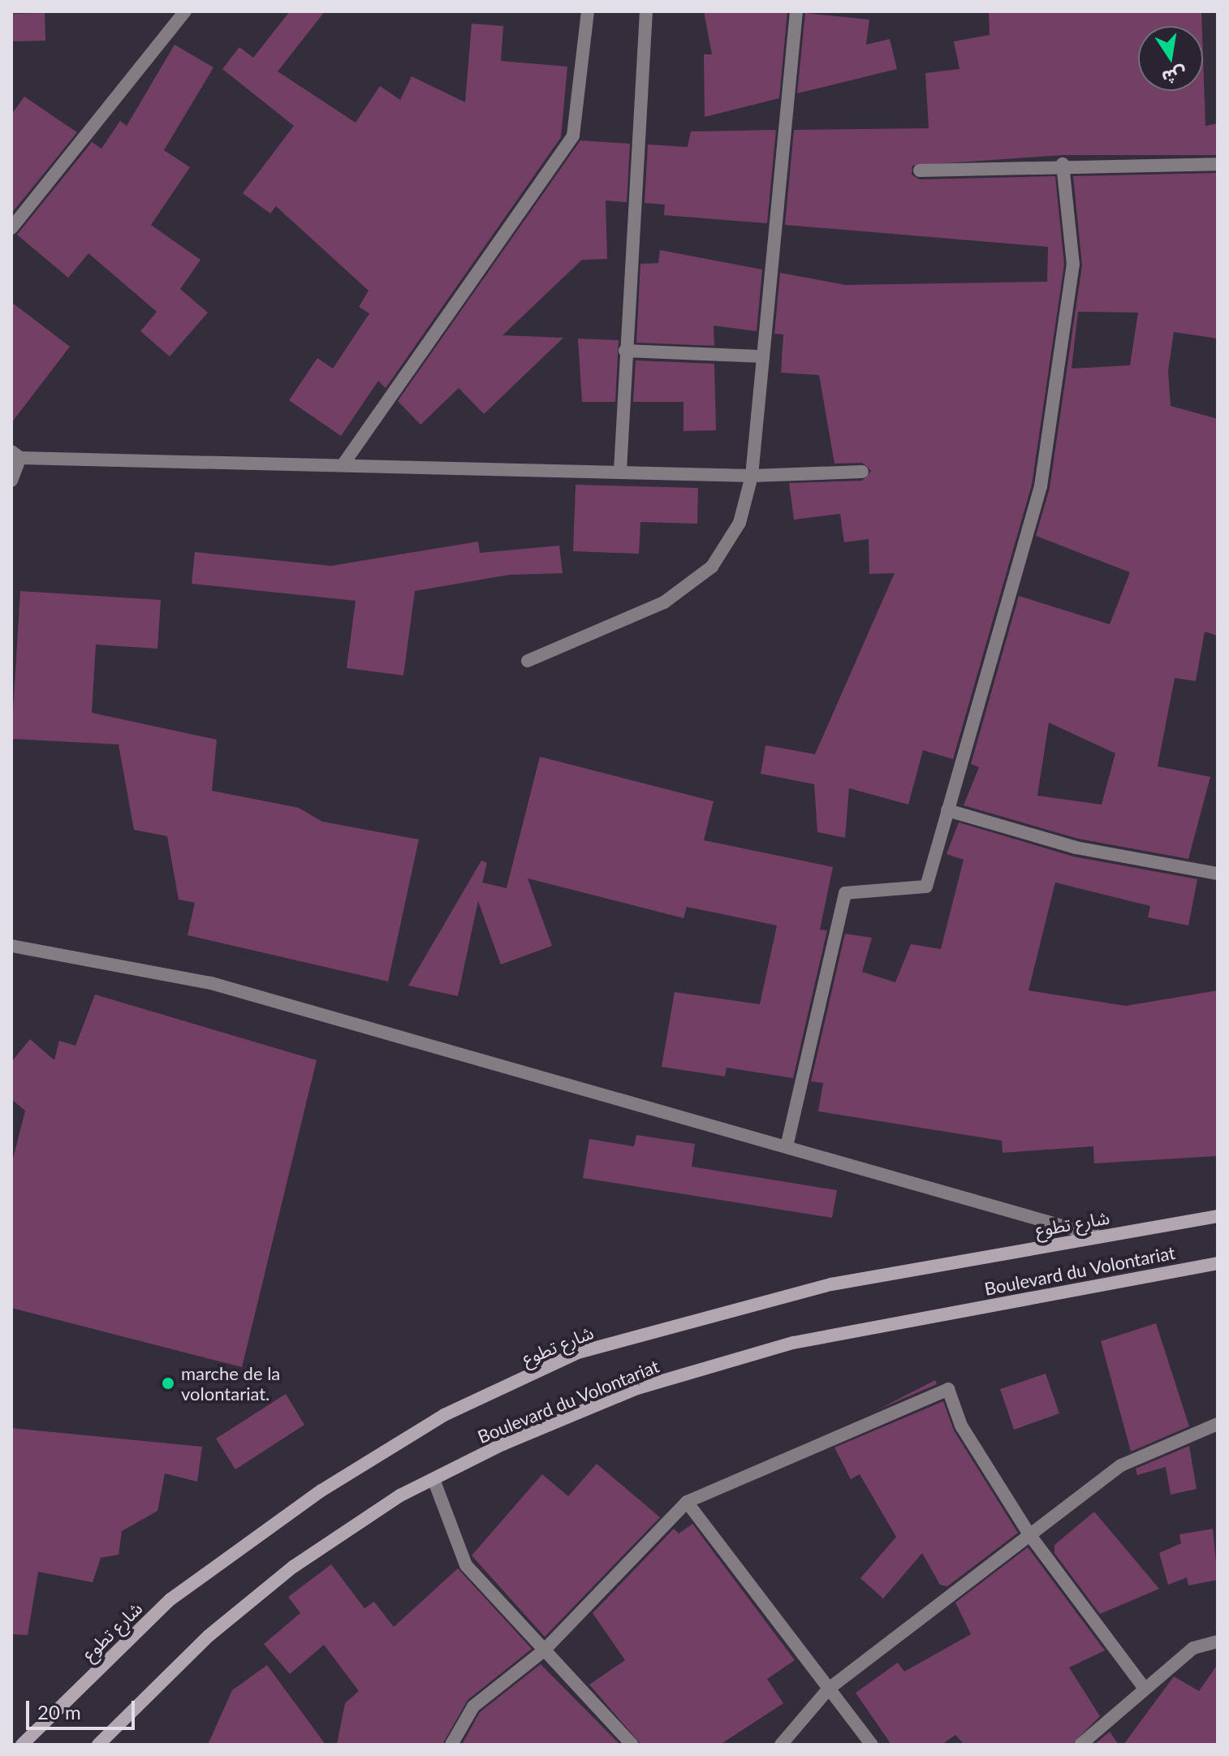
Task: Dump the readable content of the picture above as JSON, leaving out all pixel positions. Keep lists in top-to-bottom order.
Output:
{
  "streets": {
    "main road": ["شارع تطوع", "Boulevard du Volontariat"]
  },
  "places": ["marche de la volontariat."],
  "scale_bar": "20 m",
  "north": "bottom"
}
